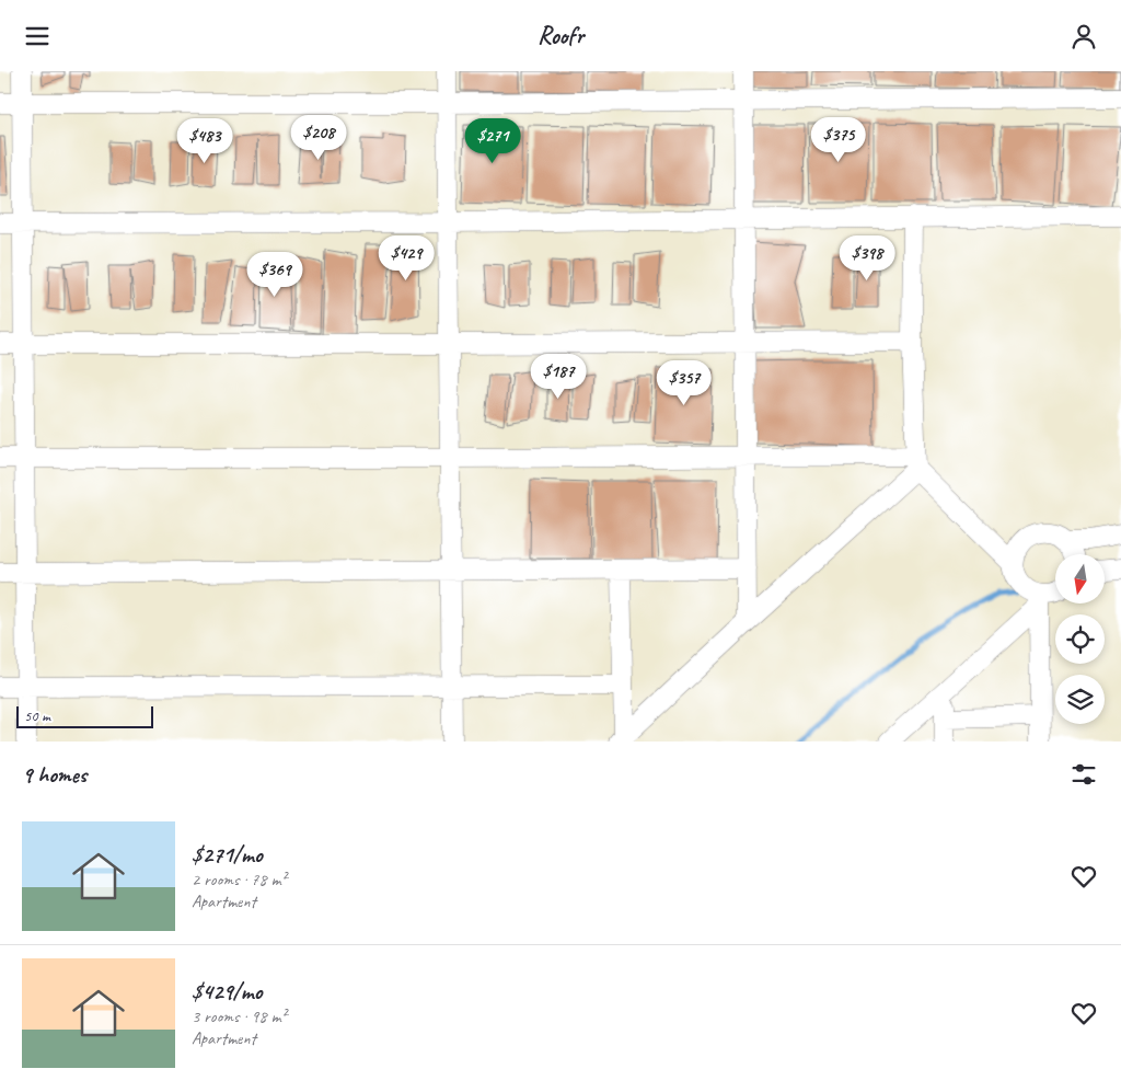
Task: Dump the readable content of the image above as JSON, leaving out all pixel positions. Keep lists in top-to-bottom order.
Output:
{
  "scale_bar": "50 m",
  "north": "bottom",
  "page": {
    "header": "Roofr",
    "price": [
      "$208",
      "$375",
      "$483",
      "$271",
      "$429",
      "$398",
      "$369",
      "$187",
      "$357"
    ],
    "scale": "50 m",
    "heading": "9 homes",
    "list": [
      {
        "name": "$271/mo",
        "note": "2 rooms · 78 m² · Apartment"
      },
      {
        "name": "$429/mo",
        "note": "3 rooms · 98 m² · Apartment"
      }
    ]
  }
}
